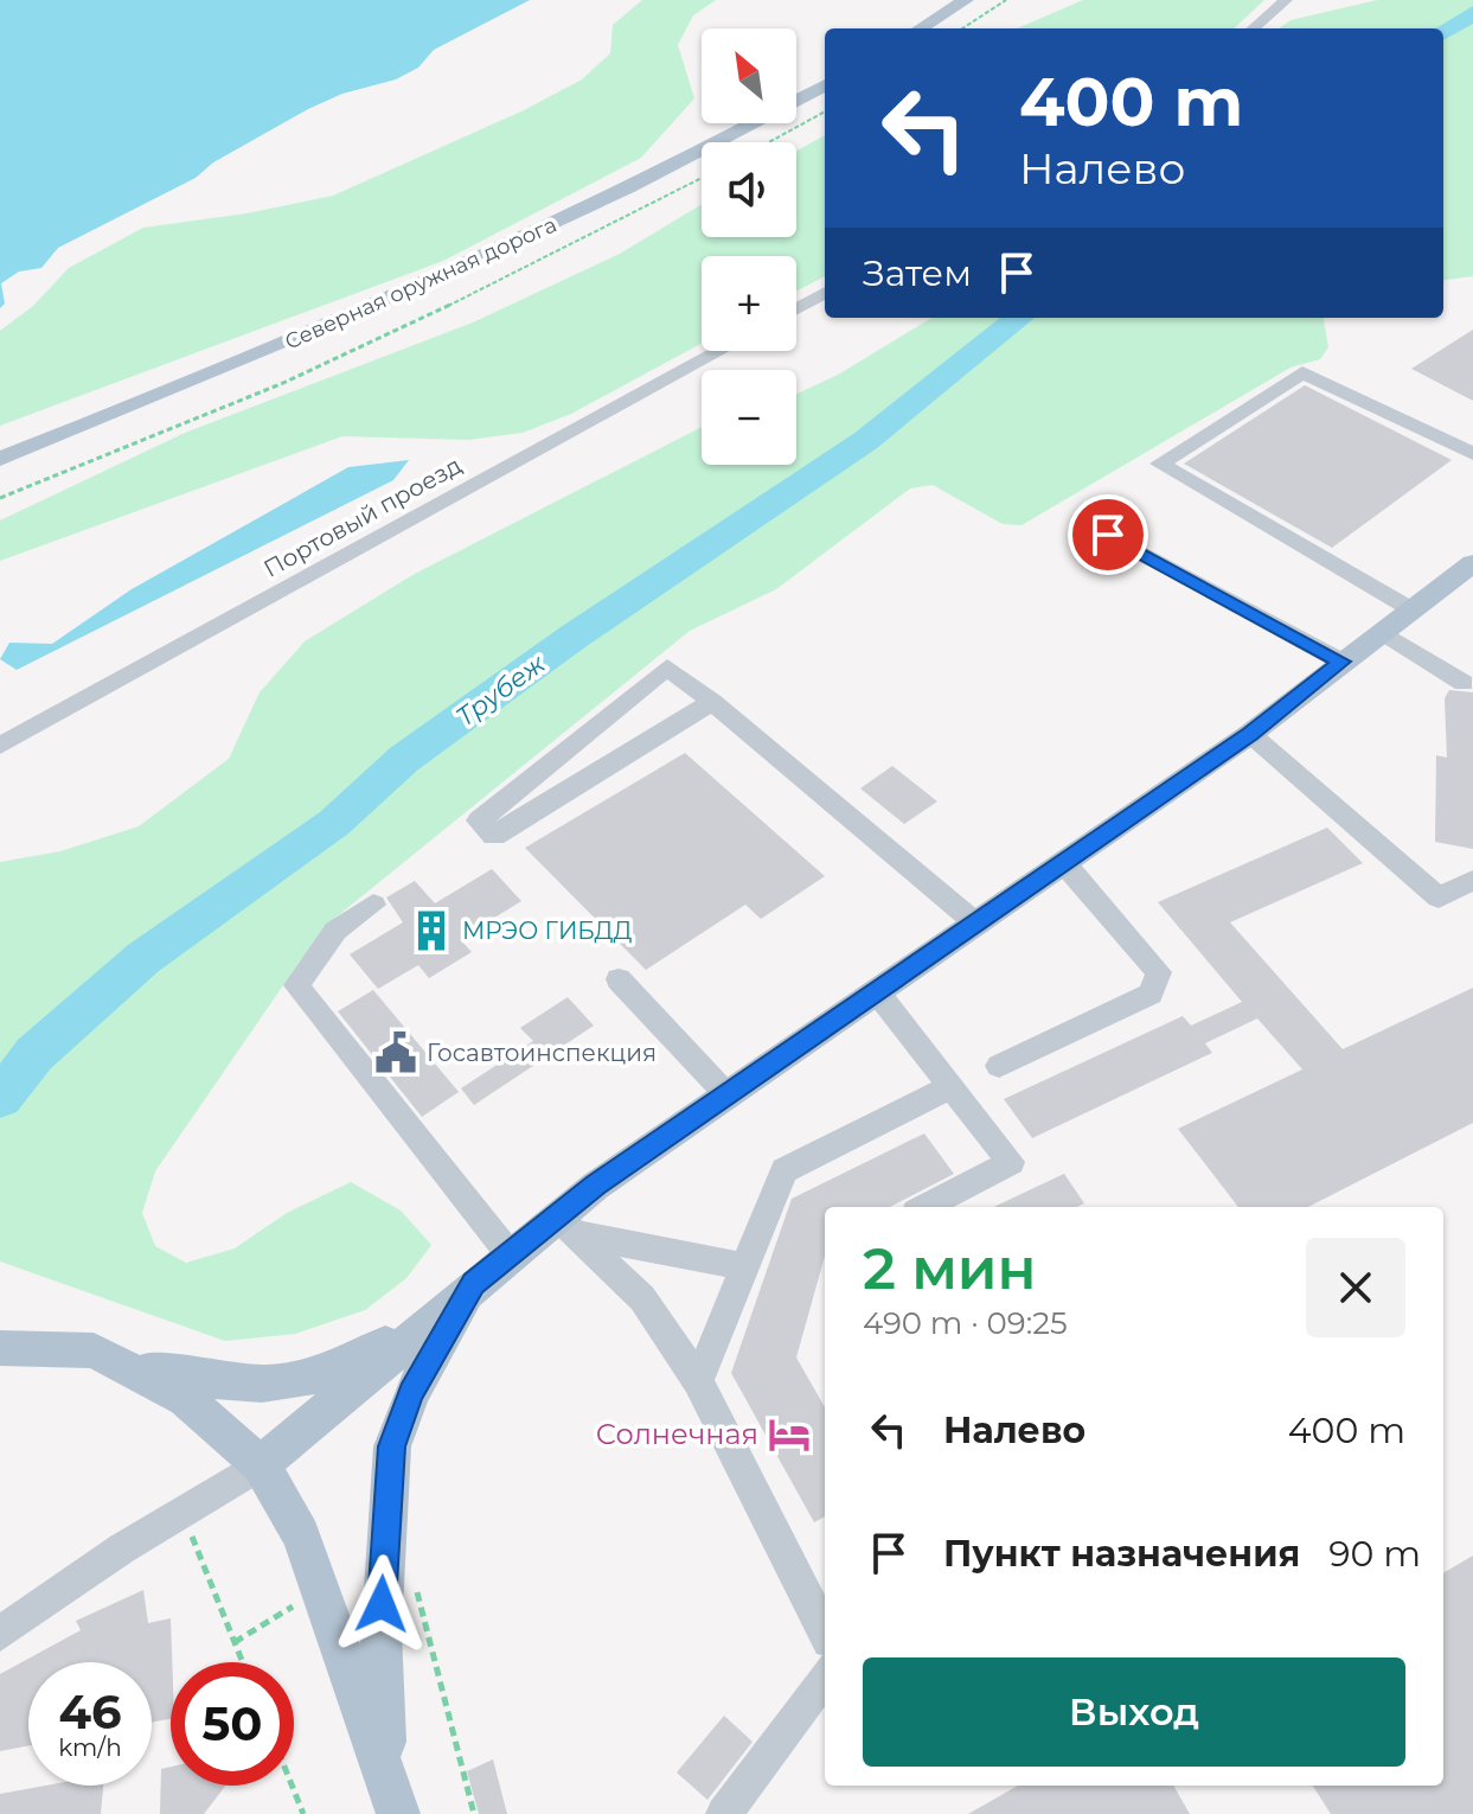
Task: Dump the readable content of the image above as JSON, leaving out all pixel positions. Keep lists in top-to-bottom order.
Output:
{
  "streets": {
    "main road": ["Северная оружная дорога"],
    "street": ["Портовый проезд"]
  },
  "water": ["Трубеж"],
  "places": {
    "building": ["МРЭО ГИБДД"],
    "public building": ["Госавтоинспекция"],
    "hotel": ["Солнечная"]
  },
  "north": "top left",
  "page": {
    "map_buttons": ["+", "−"],
    "turn": ["400 m", "Налево"],
    "then": "Затем",
    "heading": ["2 мин", "490 m · 09:25"],
    "list": [
      {
        "name": "Налево",
        "value": "400 m"
      },
      {
        "name": "Пункт назначения",
        "value": "90 m"
      }
    ],
    "buttons": "Выход",
    "speed": "46 km/h",
    "limit": "50"
  }
}
